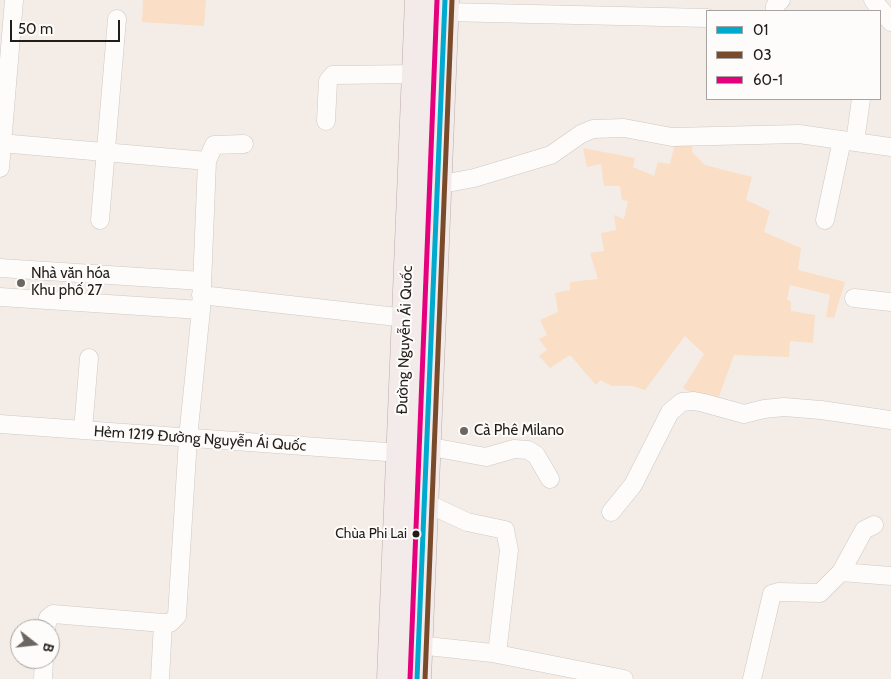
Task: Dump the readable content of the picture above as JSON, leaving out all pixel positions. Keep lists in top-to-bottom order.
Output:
{
  "streets": {
    "main road": ["Đường Nguyễn Ái Quốc"],
    "street": ["Hẻm 1219 Đường Nguyễn Ái Quốc"]
  },
  "crossings": [
    ["Đường Nguyễn Ái Quốc", "Hẻm 1219 Đường Nguyễn Ái Quốc"]
  ],
  "places": ["Nhà văn hóa Khu phố 27", "Cà Phê Milano", "Chùa Phi Lai"],
  "lines": ["transit line 01", "transit line 03", "transit line 60-1"],
  "legend": ["01", "03", "60-1"],
  "scale_bar": "50 m",
  "north": "right"
}
